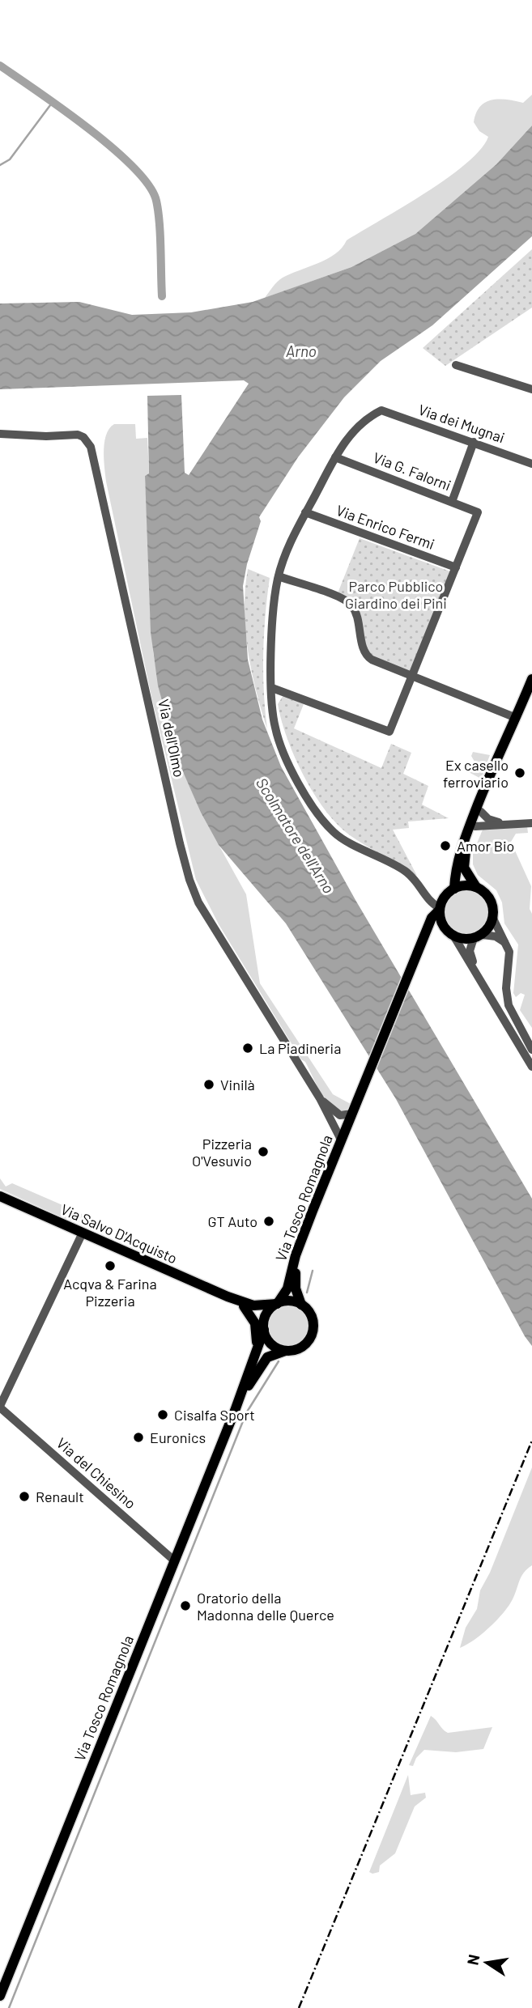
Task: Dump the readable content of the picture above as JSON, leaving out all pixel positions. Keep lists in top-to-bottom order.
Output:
{
  "streets": {
    "main road": ["Via Tosco Romagnola", "Via Salvo D'Acquisto"],
    "street": [
      "Via dei Mugnai",
      "Via G. Falorni",
      "Via Enrico Fermi",
      "Via dell'Olmo",
      "Via del Chiesino"
    ]
  },
  "crossings": [
    ["Via dei Mugnai", "Via G. Falorni"],
    ["Via G. Falorni", "Via Enrico Fermi"],
    ["Via dell'Olmo", "Via Tosco Romagnola"],
    ["Via Tosco Romagnola", "Via del Chiesino"]
  ],
  "water": ["Arno", "Scolmatore dell'Arno"],
  "parks": ["Parco Pubblico Giardino dei Pini"],
  "places": [
    "Ex casello ferroviario",
    "Amor Bio",
    "La Piadineria",
    "Vinilà",
    "Pizzeria O'Vesuvio",
    "GT Auto",
    "Acqva & Farina Pizzeria",
    "Cisalfa Sport",
    "Euronics",
    "Renault",
    "Oratorio della Madonna delle Querce"
  ],
  "north": "left"
}
